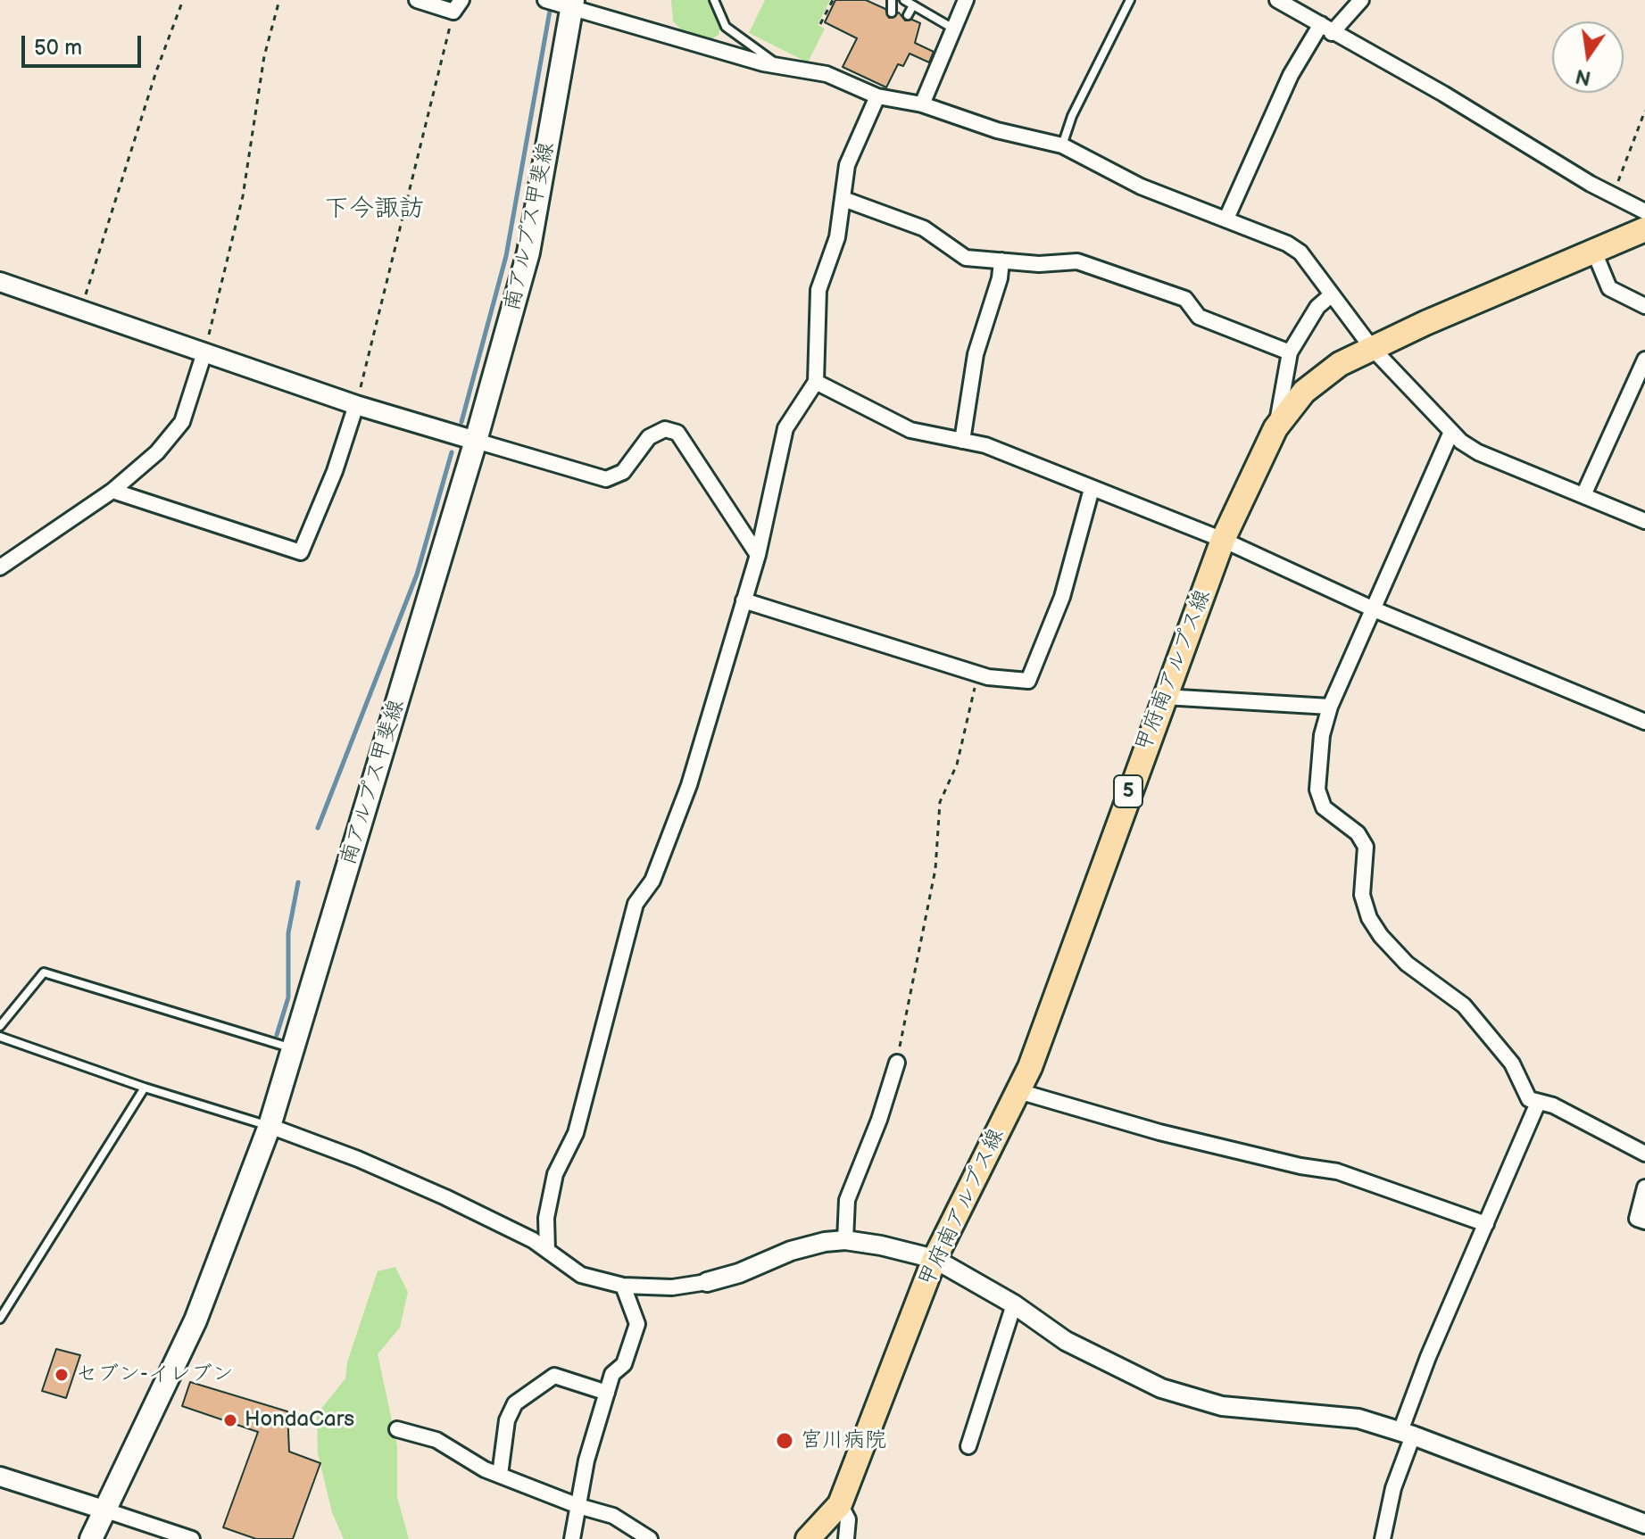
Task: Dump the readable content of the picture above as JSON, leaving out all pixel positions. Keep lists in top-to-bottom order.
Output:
{
  "streets": {
    "main road": ["南アルプス甲斐線", "甲府南アルプス線", "5"]
  },
  "districts": ["下今諏訪"],
  "places": ["セブン-イレブン", "HondaCars", "宮川病院"],
  "scale_bar": "50 m",
  "north": "bottom"
}
